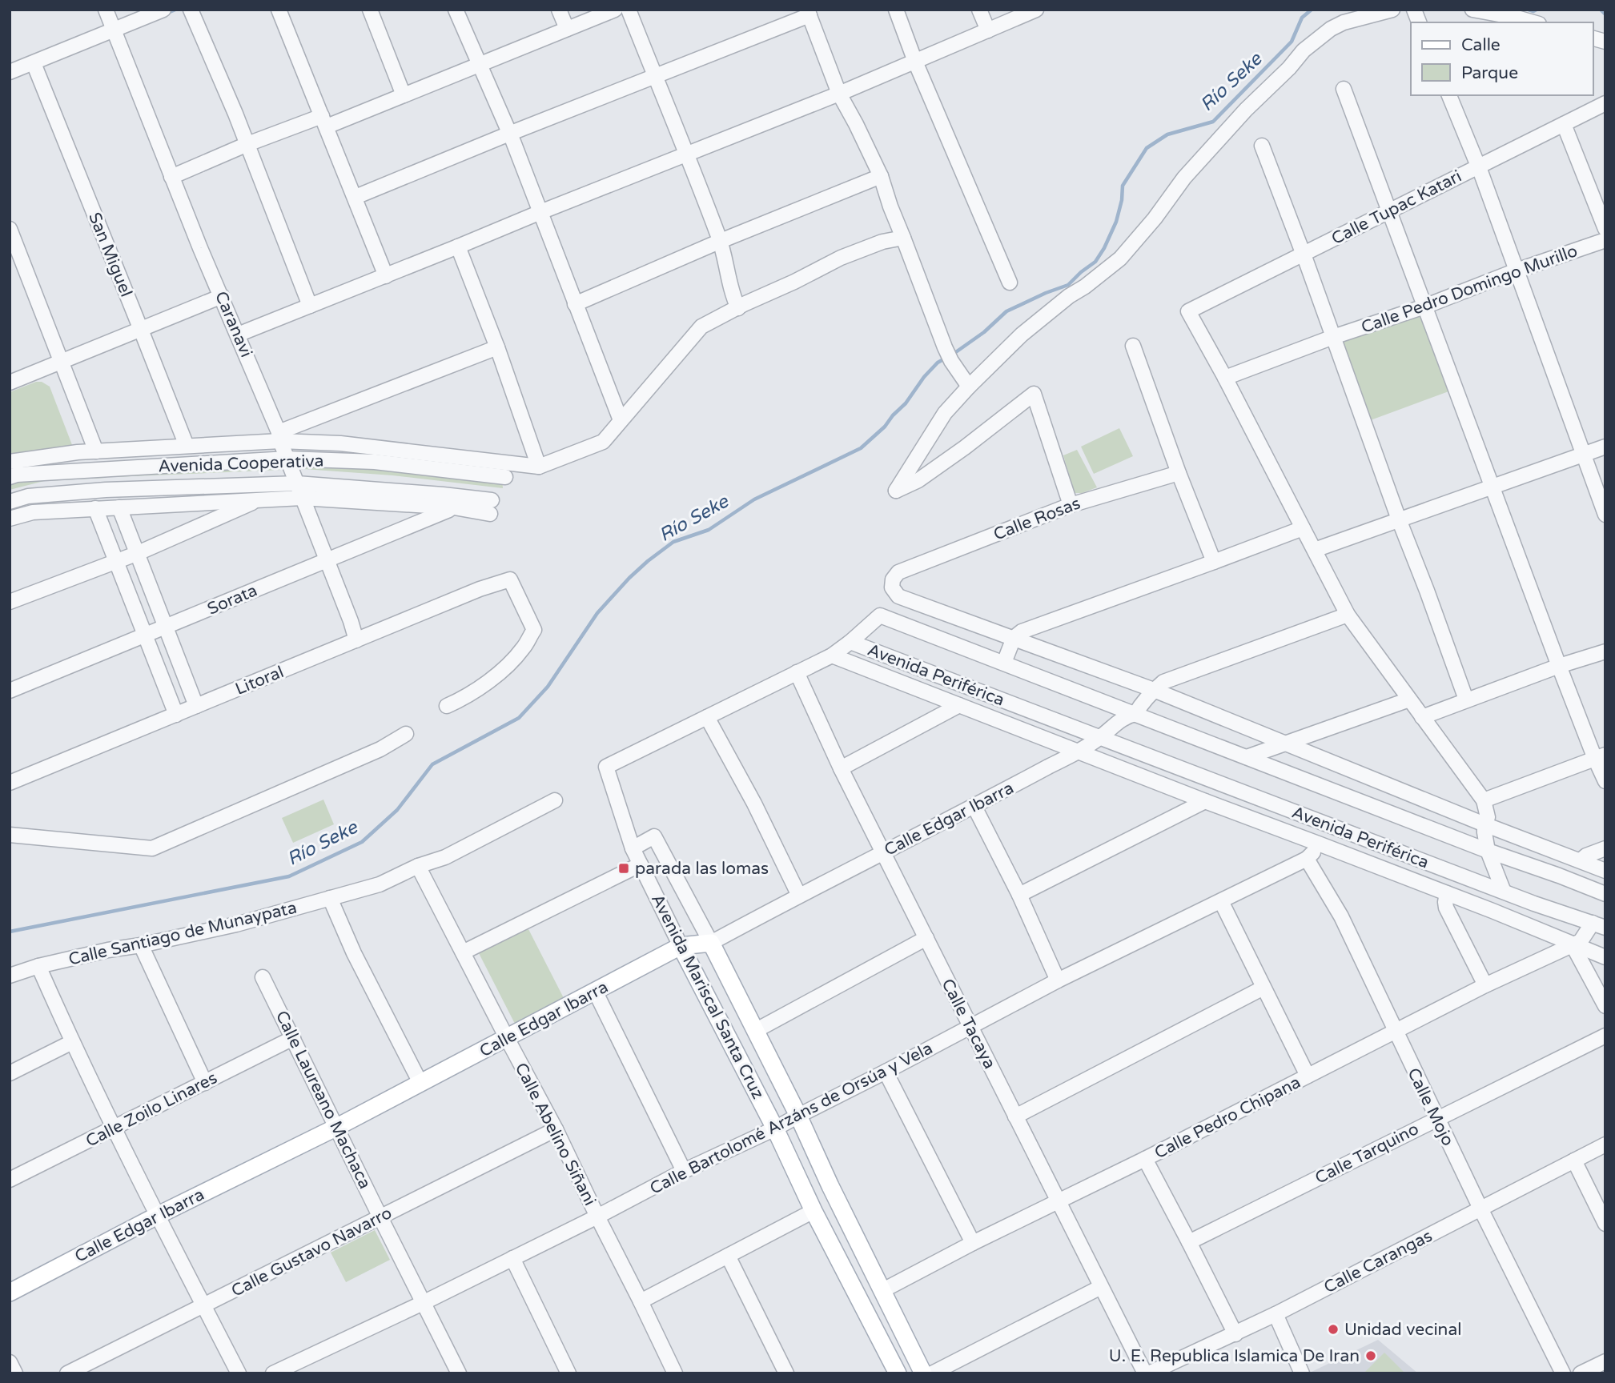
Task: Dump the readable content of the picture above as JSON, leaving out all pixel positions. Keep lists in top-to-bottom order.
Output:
{
  "streets": {
    "main road": ["Calle Edgar Ibarra", "Avenida Mariscal Santa Cruz"],
    "street": [
      "Calle Tupac Katari",
      "San Miguel",
      "Calle Pedro Domingo Murillo",
      "Caranavi",
      "Avenida Cooperativa",
      "Calle Rosas",
      "Sorata",
      "Avenida Periférica",
      "Litoral",
      "Calle Santiago de Munaypata",
      "Calle Tacaya",
      "Calle Laureano Machaca",
      "Calle Mojo",
      "Calle Zoilo Linares",
      "Calle Pedro Chipana",
      "Calle Bartolomé Arzáns de Orsúa y Vela",
      "Calle Abelino Siñani",
      "Calle Tarquino",
      "Calle Gustavo Navarro",
      "Calle Carangas"
    ]
  },
  "crossings": [
    ["Calle Tupac Katari", "Calle Pedro Domingo Murillo"],
    ["Caranavi", "Avenida Cooperativa"],
    ["Caranavi", "Sorata"],
    ["Caranavi", "Litoral"],
    ["Avenida Cooperativa", "Sorata"],
    ["Avenida Periférica", "Calle Edgar Ibarra"],
    ["Avenida Periférica", "Calle Pedro Chipana"],
    ["Calle Edgar Ibarra", "Avenida Mariscal Santa Cruz"],
    ["Calle Edgar Ibarra", "Calle Tacaya"],
    ["Calle Edgar Ibarra", "Calle Laureano Machaca"],
    ["Calle Edgar Ibarra", "Calle Abelino Siñani"],
    ["Calle Santiago de Munaypata", "Calle Abelino Siñani"],
    ["Avenida Mariscal Santa Cruz", "Calle Pedro Chipana"],
    ["Avenida Mariscal Santa Cruz", "Calle Bartolomé Arzáns de Orsúa y Vela"],
    ["Calle Tacaya", "Calle Pedro Chipana"],
    ["Calle Tacaya", "Calle Bartolomé Arzáns de Orsúa y Vela"],
    ["Calle Tacaya", "Calle Carangas"],
    ["Calle Laureano Machaca", "Calle Zoilo Linares"],
    ["Calle Laureano Machaca", "Calle Bartolomé Arzáns de Orsúa y Vela"],
    ["Calle Laureano Machaca", "Calle Gustavo Navarro"],
    ["Calle Mojo", "Calle Pedro Chipana"],
    ["Calle Mojo", "Calle Bartolomé Arzáns de Orsúa y Vela"],
    ["Calle Mojo", "Calle Tarquino"],
    ["Calle Mojo", "Calle Carangas"],
    ["Calle Bartolomé Arzáns de Orsúa y Vela", "Calle Abelino Siñani"],
    ["Calle Abelino Siñani", "Calle Gustavo Navarro"]
  ],
  "water": ["Río Seke"],
  "places": {
    "transit": ["parada las lomas"],
    "other": ["Unidad vecinal", "U. E. Republica Islamica De Iran"]
  },
  "legend": ["Calle", "Parque"]
}
